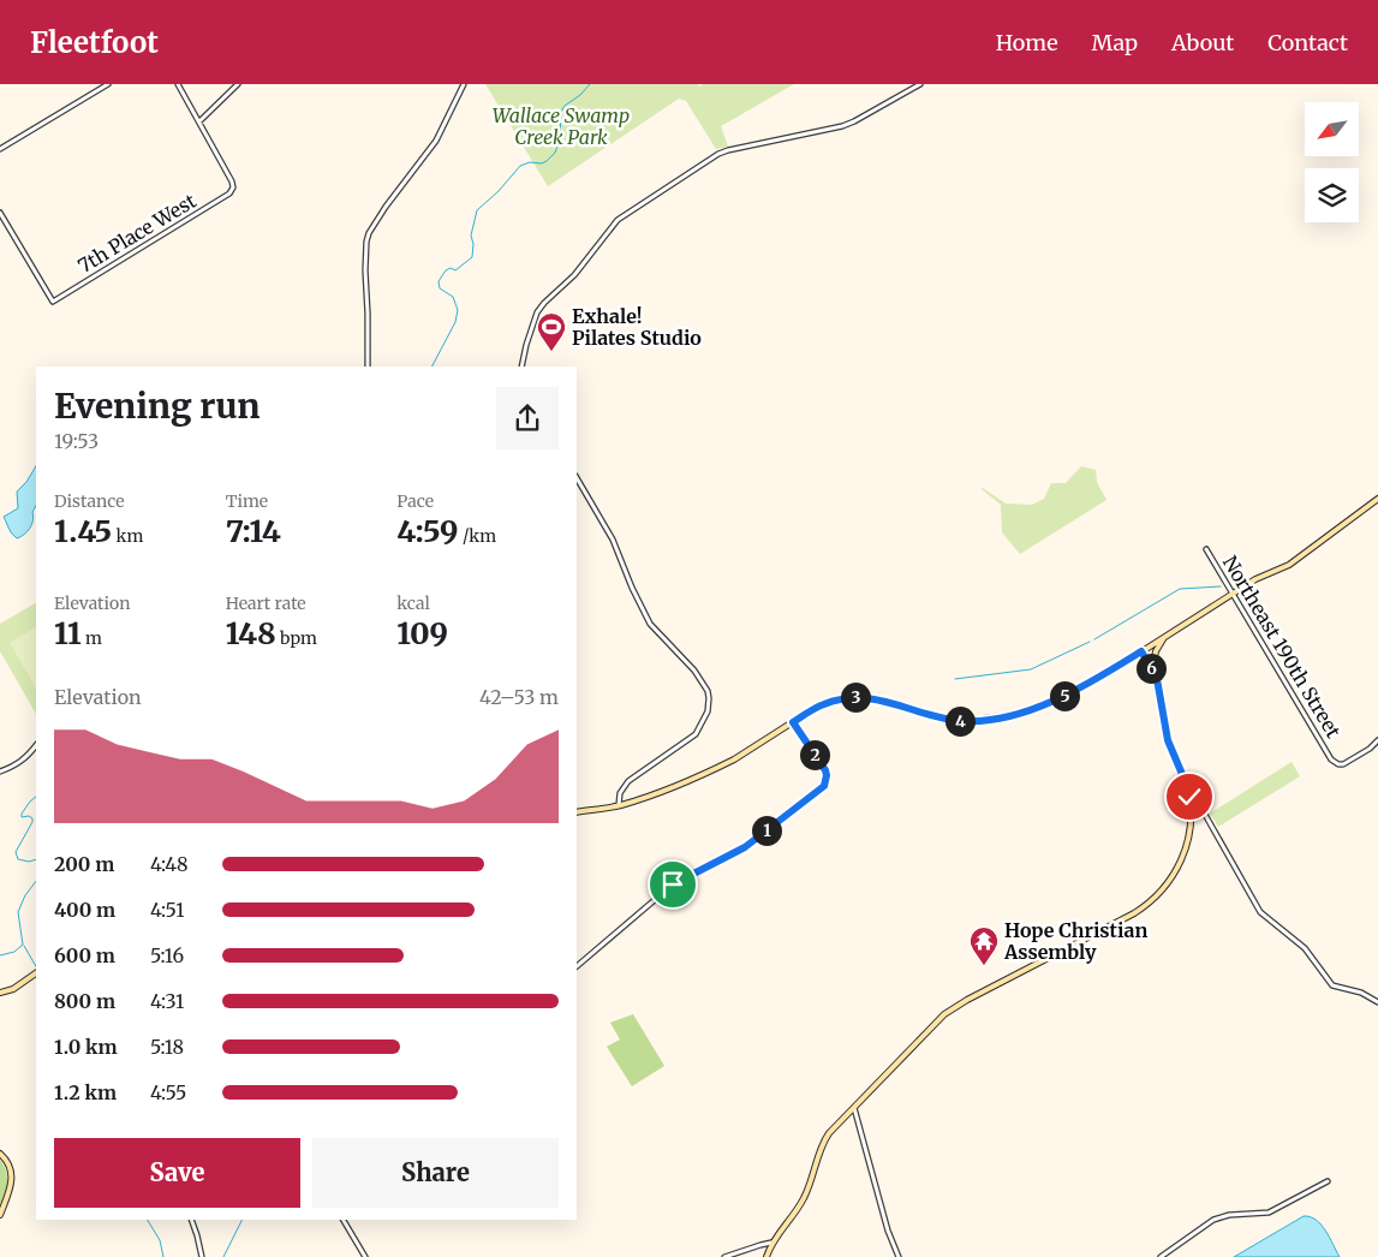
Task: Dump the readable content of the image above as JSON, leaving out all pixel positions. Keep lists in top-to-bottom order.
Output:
{
  "streets": {
    "street": ["7th Place West", "Northeast 190th Street"]
  },
  "parks": ["Wallace Swamp Creek Park"],
  "places": {
    "sports": ["Exhale! Pilates Studio"],
    "temple": ["Hope Christian Assembly"]
  },
  "north": "bottom left",
  "page": {
    "header": "Fleetfoot",
    "nav": [
      "Home",
      "Map",
      "About",
      "Contact"
    ],
    "heading": ["Evening run", "19:53"],
    "stats": [
      ["Distance", "1.45 km"],
      ["Time", "7:14"],
      ["Pace", "4:59 /km"],
      ["Elevation", "11 m"],
      ["Heart rate", "148 bpm"],
      ["kcal", "109"]
    ],
    "pins": [
      "6",
      "5",
      "3",
      "4",
      "2",
      "1"
    ],
    "chart": ["Elevation", "42–53 m"],
    "list": [
      {
        "name": "200 m",
        "note": "4:48"
      },
      {
        "name": "400 m",
        "note": "4:51"
      },
      {
        "name": "600 m",
        "note": "5:16"
      },
      {
        "name": "800 m",
        "note": "4:31"
      },
      {
        "name": "1.0 km",
        "note": "5:18"
      },
      {
        "name": "1.2 km",
        "note": "4:55"
      }
    ],
    "buttons": ["Save", "Share"]
  }
}
